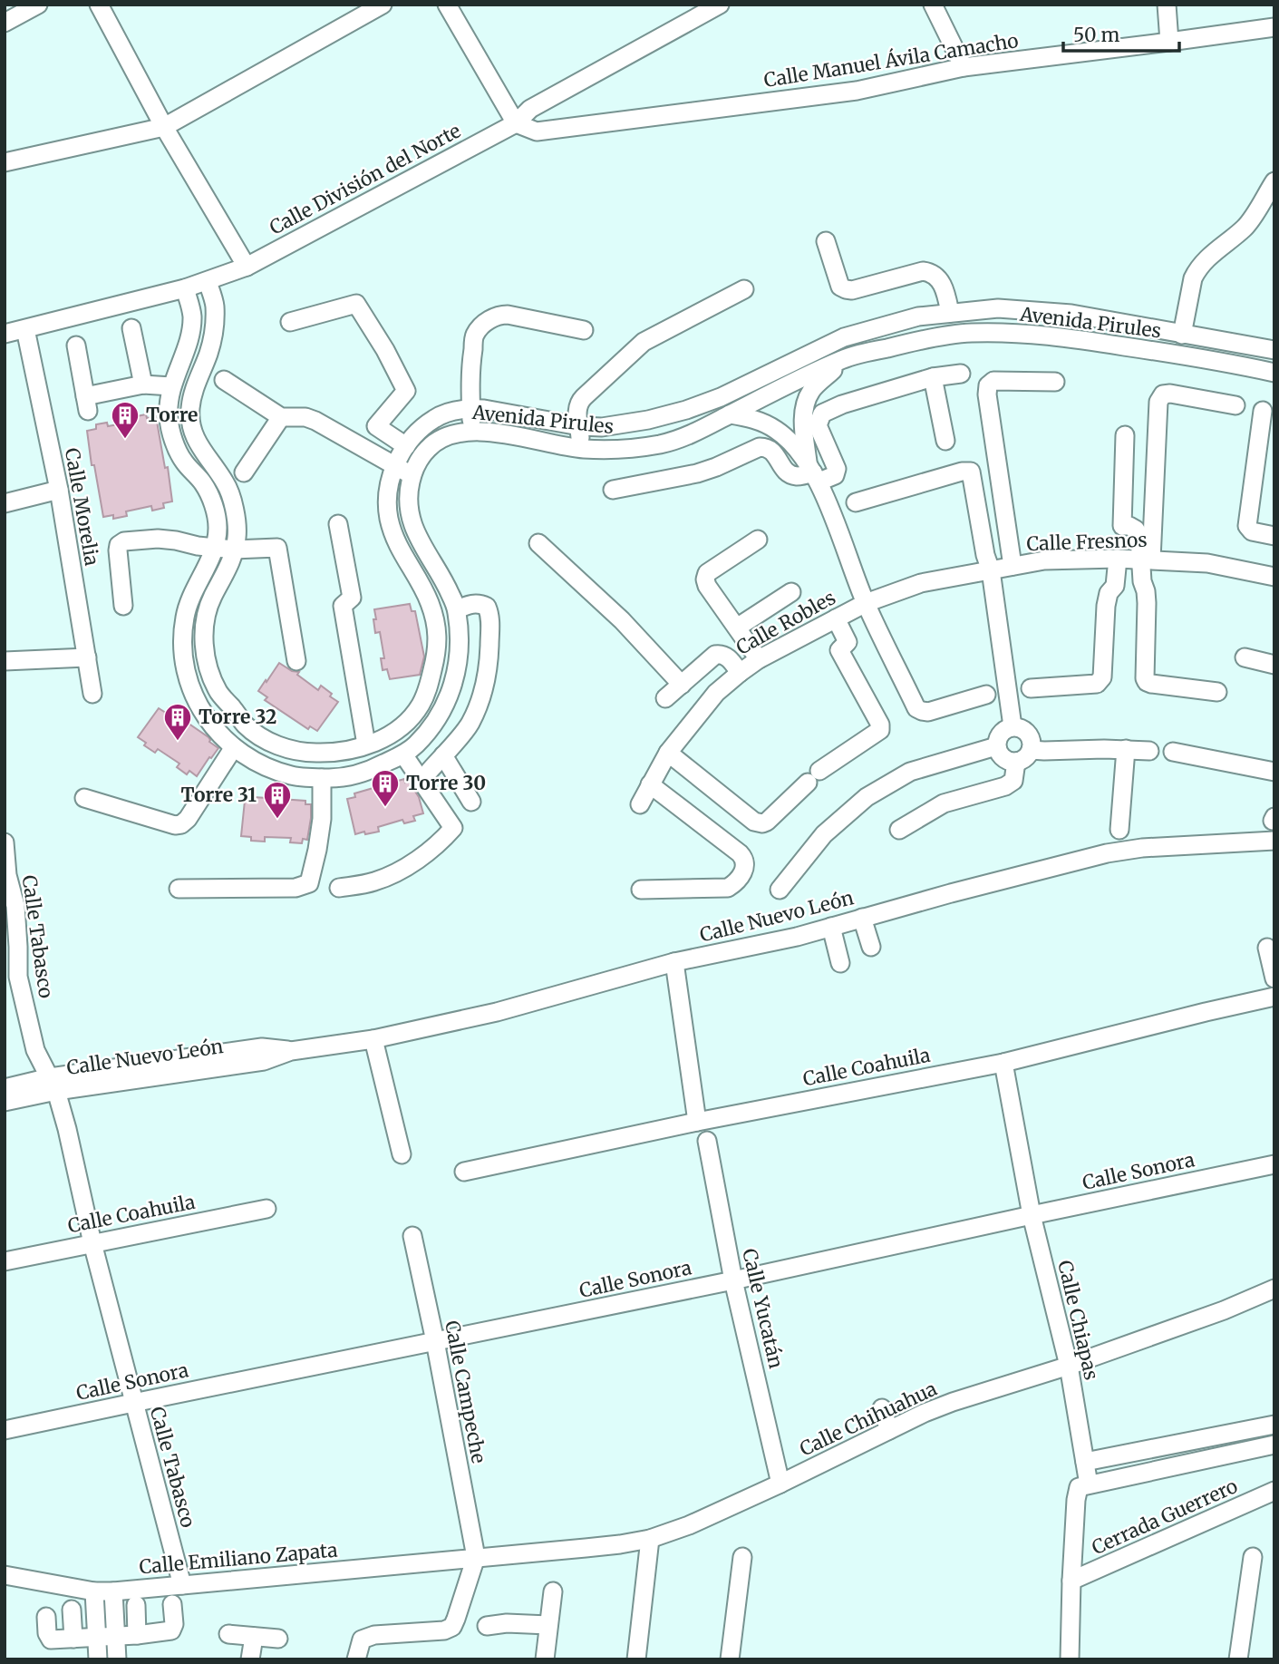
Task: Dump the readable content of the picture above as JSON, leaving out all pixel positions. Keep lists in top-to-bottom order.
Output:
{
  "streets": {
    "street": [
      "Calle Manuel Ávila Camacho",
      "Calle División del Norte",
      "Avenida Pirules",
      "Calle Morelia",
      "Calle Fresnos",
      "Calle Robles",
      "Calle Nuevo León",
      "Calle Tabasco",
      "Calle Coahuila",
      "Calle Sonora",
      "Calle Yucatán",
      "Calle Chiapas",
      "Calle Campeche",
      "Calle Chihuahua",
      "Cerrada Guerrero",
      "Calle Emiliano Zapata"
    ]
  },
  "crossings": [
    ["Calle Manuel Ávila Camacho", "Calle División del Norte"],
    ["Calle División del Norte", "Avenida Pirules"],
    ["Calle División del Norte", "Calle Morelia"],
    ["Avenida Pirules", "Calle Robles"],
    ["Calle Fresnos", "Calle Robles"],
    ["Calle Nuevo León", "Calle Tabasco"],
    ["Calle Tabasco", "Calle Coahuila"],
    ["Calle Tabasco", "Calle Sonora"],
    ["Calle Tabasco", "Calle Emiliano Zapata"],
    ["Calle Coahuila", "Calle Chiapas"],
    ["Calle Sonora", "Calle Yucatán"],
    ["Calle Sonora", "Calle Chiapas"],
    ["Calle Sonora", "Calle Campeche"],
    ["Calle Yucatán", "Calle Chihuahua"],
    ["Calle Chiapas", "Calle Chihuahua"],
    ["Calle Campeche", "Calle Chihuahua"],
    ["Calle Campeche", "Calle Emiliano Zapata"],
    ["Calle Chihuahua", "Calle Emiliano Zapata"]
  ],
  "places": {
    "building": [
      "Torre",
      "Torre 32",
      "Torre 30",
      "Torre 31"
    ]
  },
  "scale_bar": "50 m"
}
